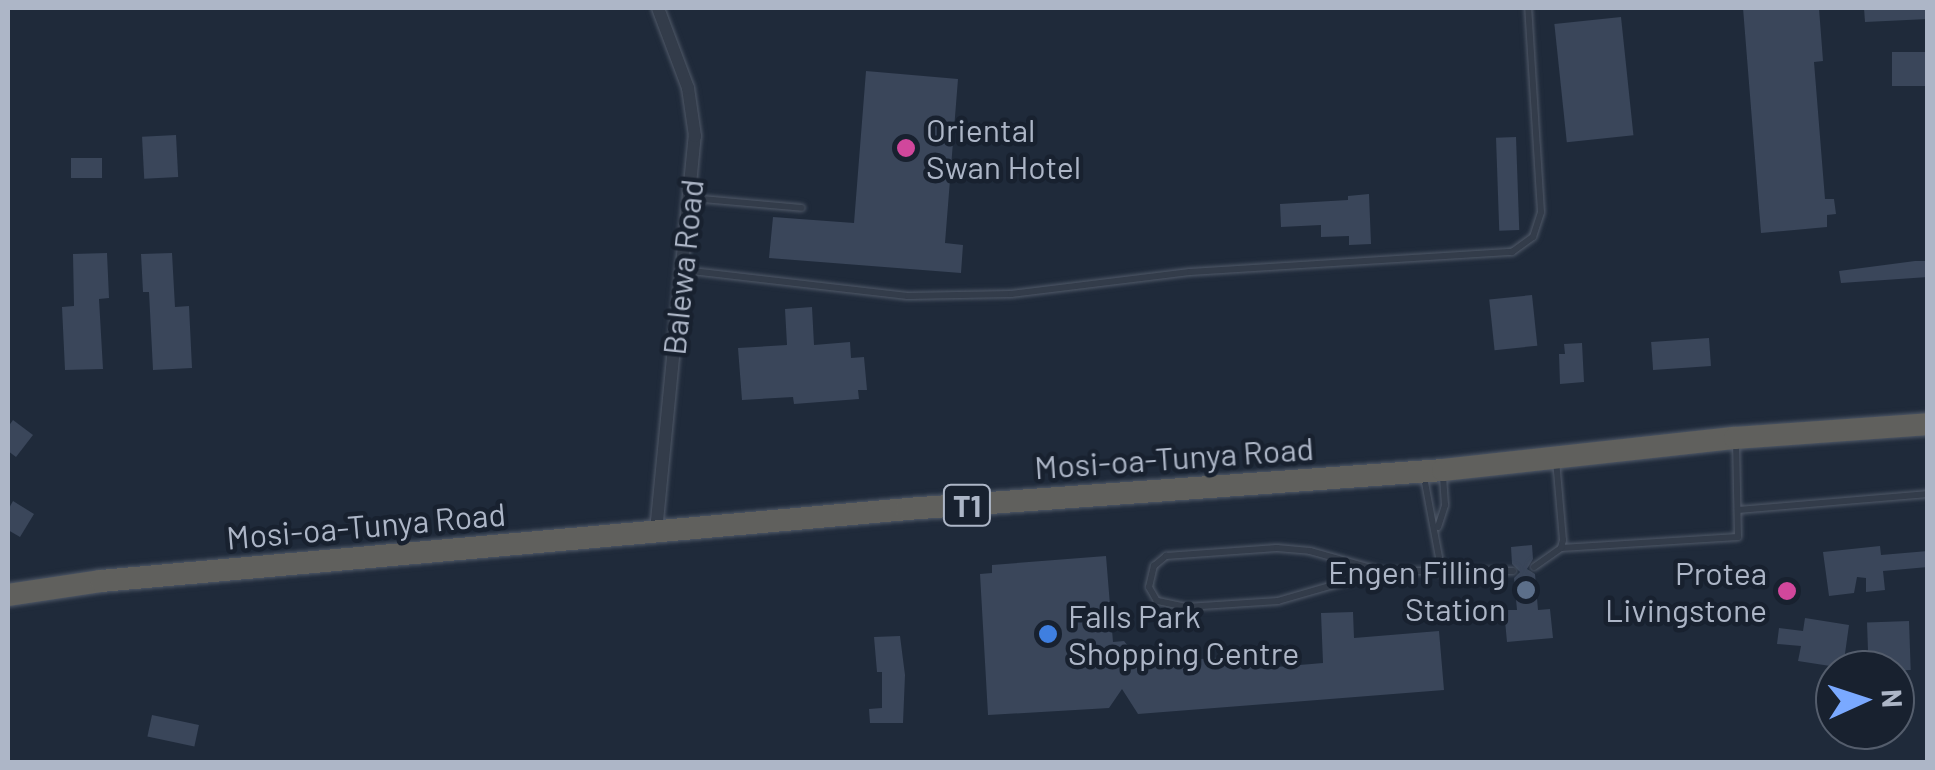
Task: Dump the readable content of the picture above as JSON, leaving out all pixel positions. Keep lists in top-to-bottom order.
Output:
{
  "streets": {
    "highway": ["Mosi-oa-Tunya Road", "T1"],
    "street": ["Balewa Road"]
  },
  "crossings": [
    ["Balewa Road", "Mosi-oa-Tunya Road"]
  ],
  "places": [
    "Oriental Swan Hotel",
    "Engen Filling Station",
    "Protea Livingstone",
    "Falls Park Shopping Centre"
  ],
  "north": "right"
}
